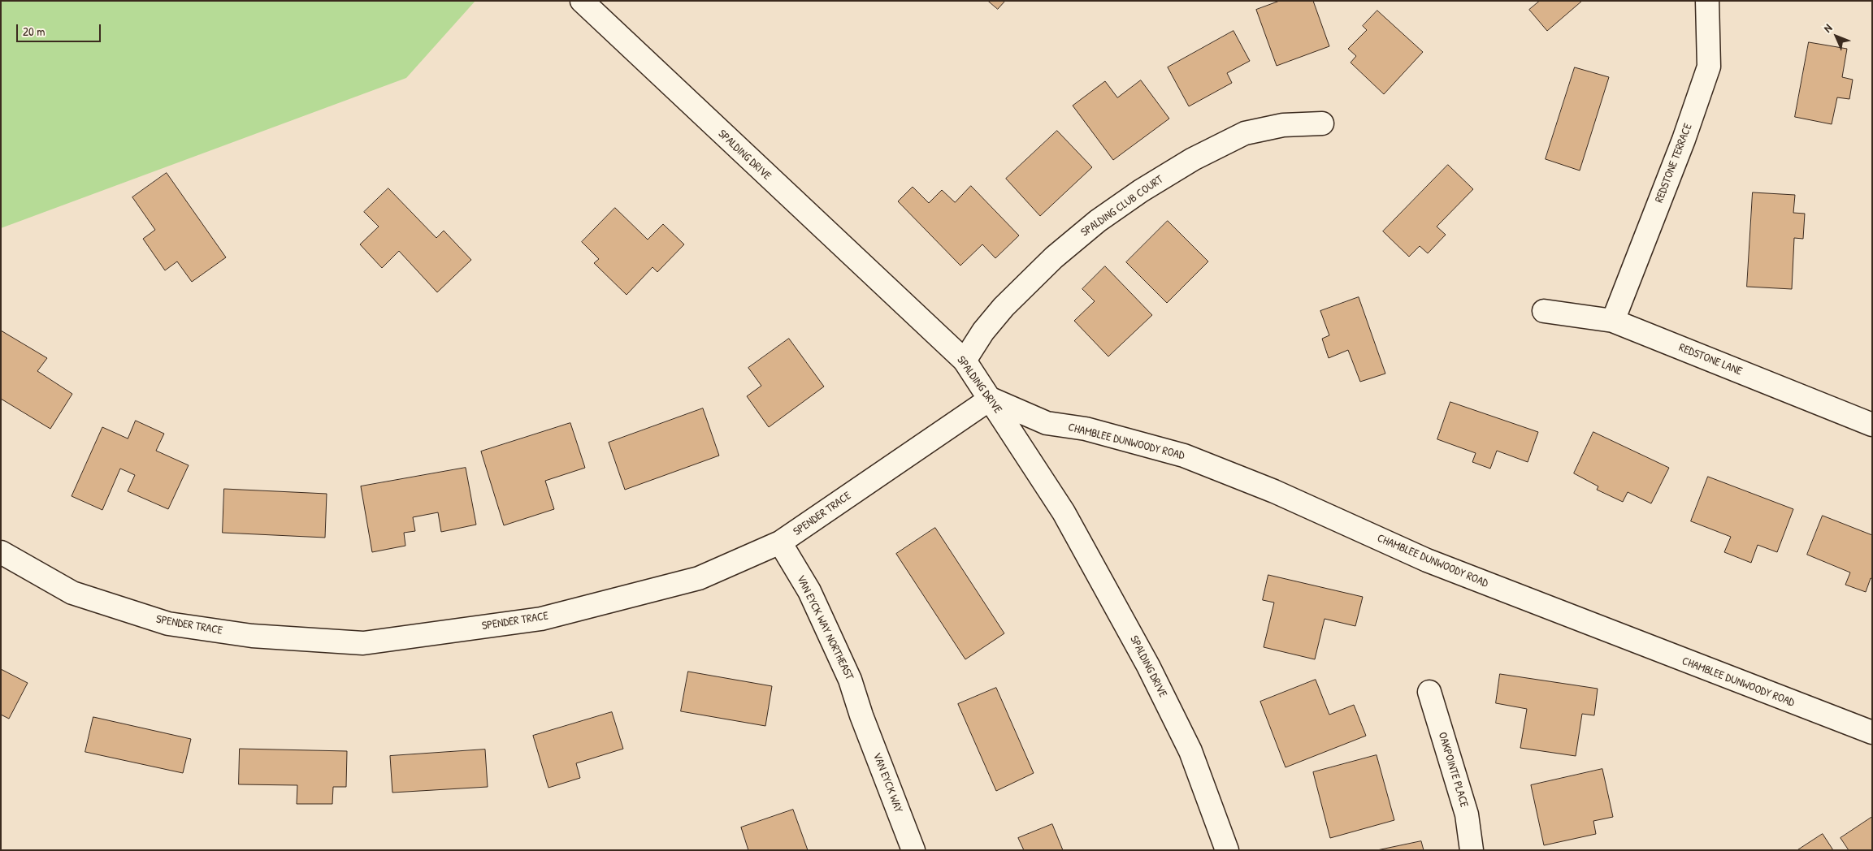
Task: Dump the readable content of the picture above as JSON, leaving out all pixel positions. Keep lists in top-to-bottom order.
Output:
{
  "streets": {
    "street": [
      "SPALDING DRIVE",
      "REDSTONE TERRACE",
      "SPALDING CLUB COURT",
      "REDSTONE LANE",
      "CHAMBLEE DUNWOODY ROAD",
      "SPENDER TRACE",
      "VAN EYCK WAY NORTHEAST",
      "OAKPOINTE PLACE",
      "VAN EYCK WAY"
    ]
  },
  "crossings": [
    ["SPALDING DRIVE", "SPALDING CLUB COURT"],
    ["SPALDING DRIVE", "CHAMBLEE DUNWOODY ROAD"],
    ["SPALDING DRIVE", "SPENDER TRACE"],
    ["REDSTONE TERRACE", "REDSTONE LANE"],
    ["CHAMBLEE DUNWOODY ROAD", "SPENDER TRACE"],
    ["SPENDER TRACE", "VAN EYCK WAY NORTHEAST"],
    ["VAN EYCK WAY NORTHEAST", "VAN EYCK WAY"]
  ],
  "scale_bar": "20 m",
  "north": "top left"
}
